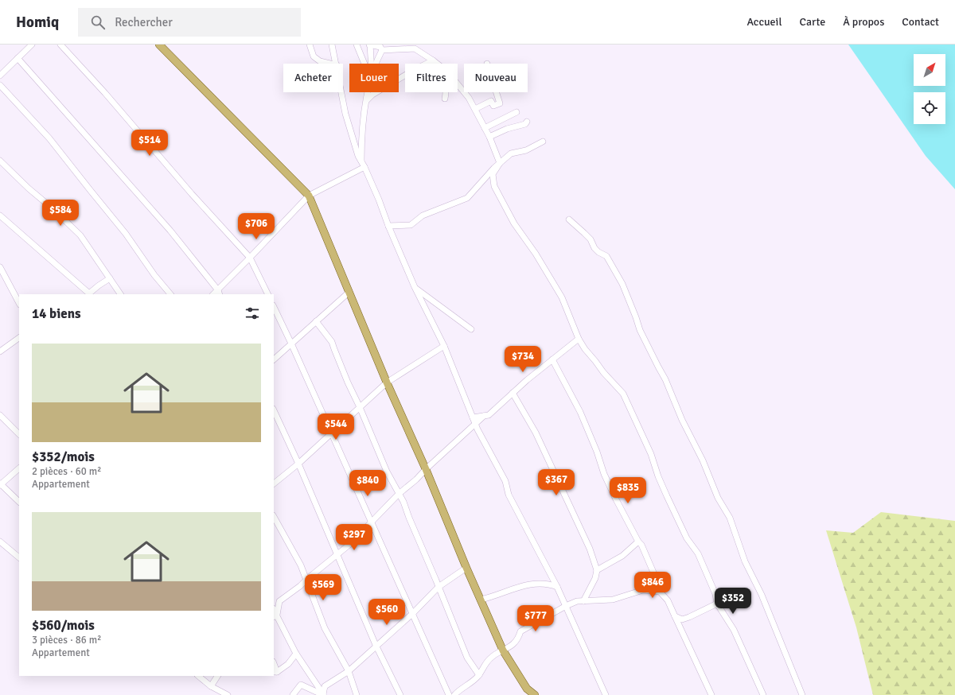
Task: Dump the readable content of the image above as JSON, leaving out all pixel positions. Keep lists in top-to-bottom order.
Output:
{
  "north": "top right",
  "page": {
    "header": "Homiq",
    "search": "Rechercher",
    "nav": [
      "Accueil",
      "Carte",
      "À propos",
      "Contact"
    ],
    "chip": [
      "Acheter",
      "Louer",
      "Filtres",
      "Nouveau"
    ],
    "price": [
      "$514",
      "$584",
      "$706",
      "$734",
      "$544",
      "$367",
      "$840",
      "$835",
      "$297",
      "$846",
      "$569",
      "$352",
      "$560",
      "$777"
    ],
    "heading": "14 biens",
    "list": [
      {
        "name": "$352/mois",
        "note": "2 pièces · 60 m² · Appartement"
      },
      {
        "name": "$560/mois",
        "note": "3 pièces · 86 m² · Appartement"
      }
    ]
  }
}
